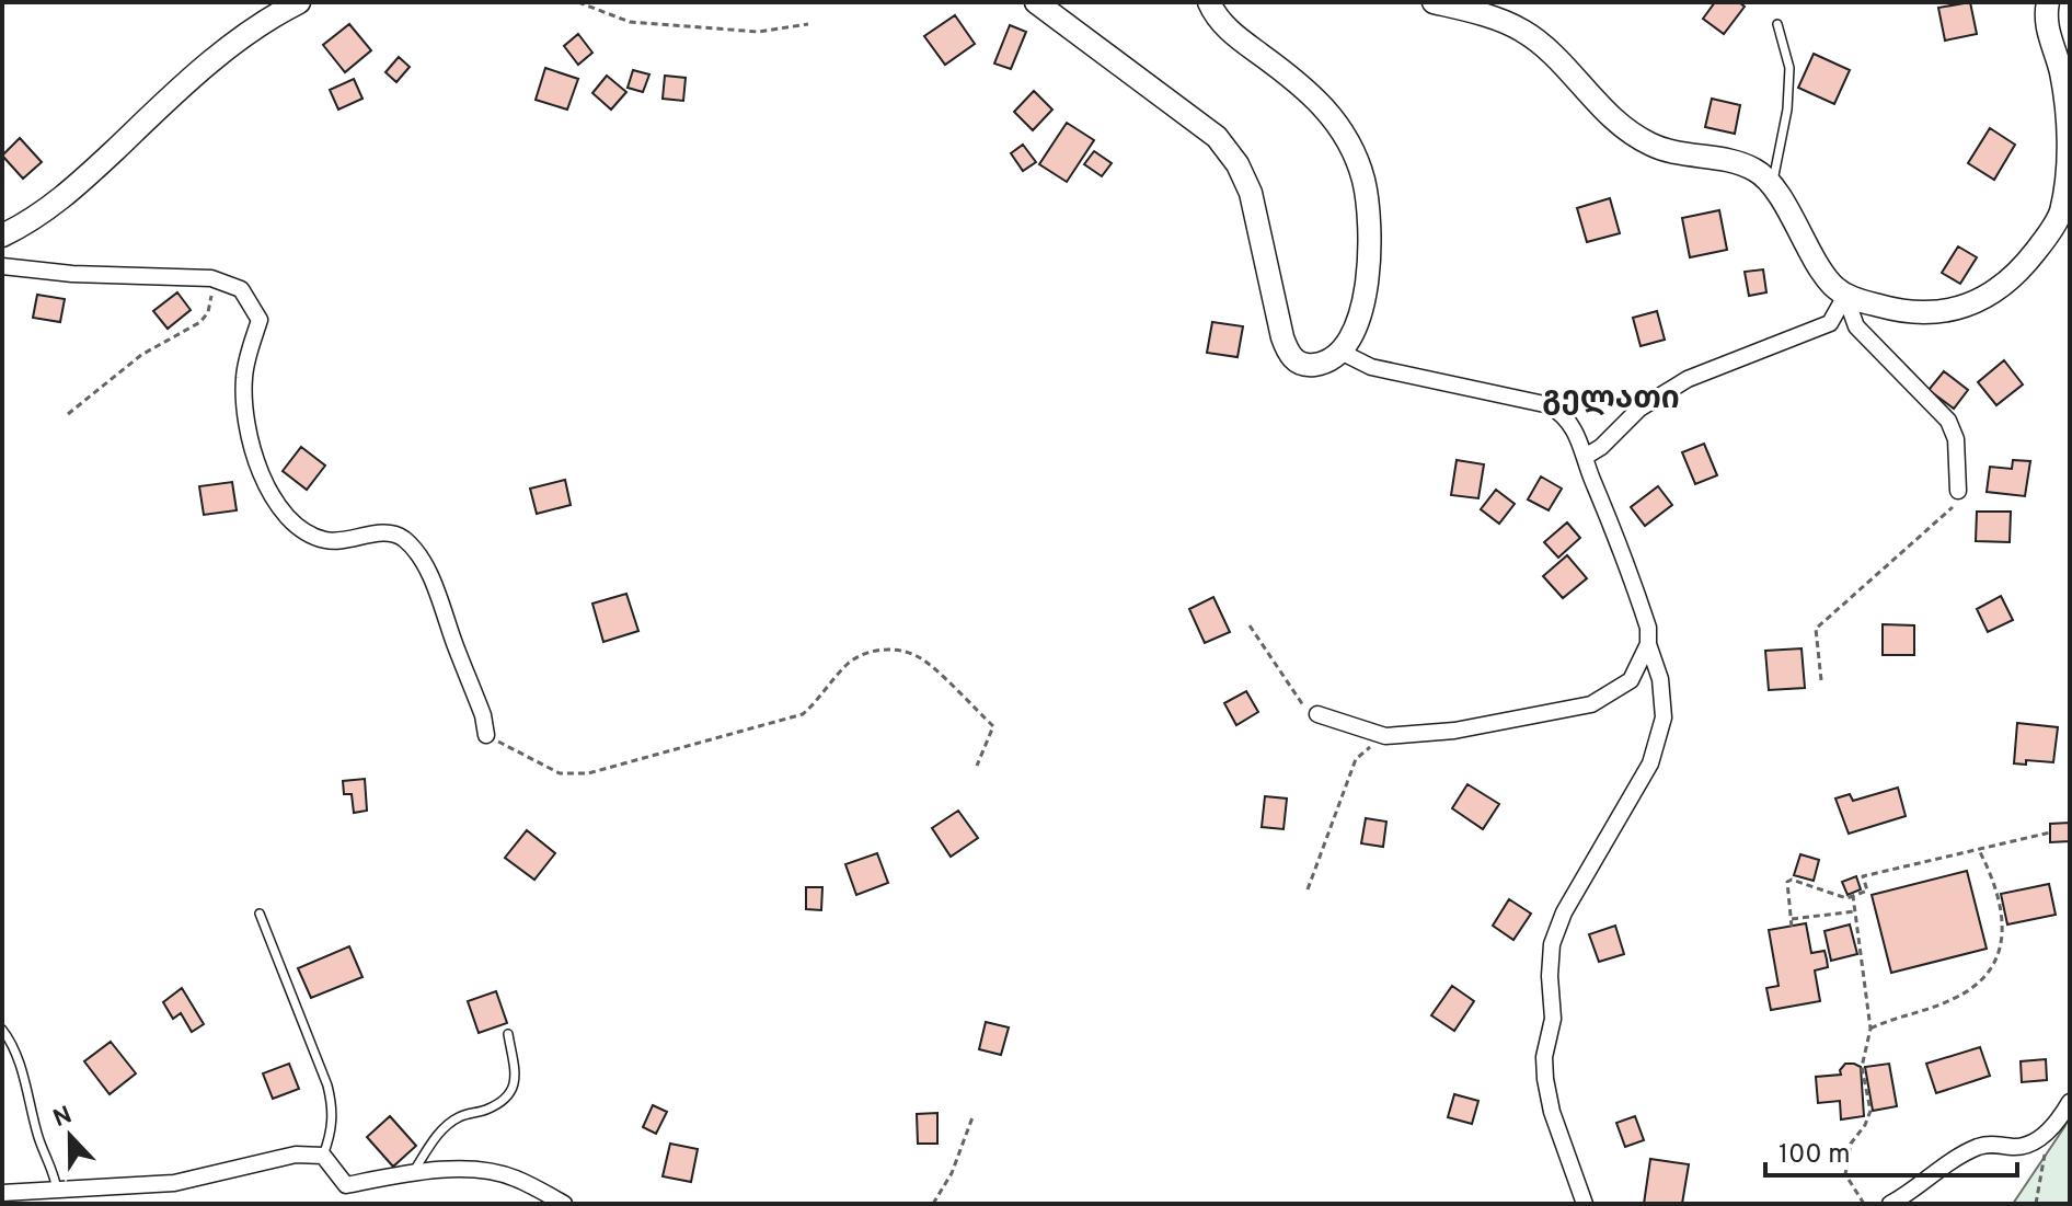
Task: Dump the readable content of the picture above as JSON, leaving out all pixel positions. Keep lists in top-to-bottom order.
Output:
{
  "districts": ["გელათი"],
  "scale_bar": "100 m",
  "north": "top"
}
